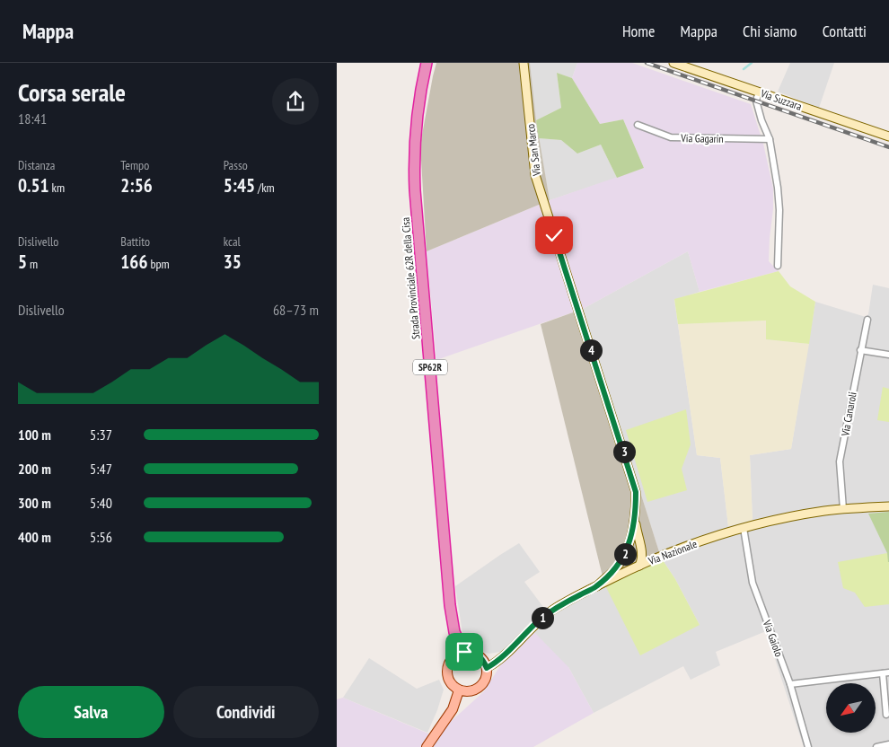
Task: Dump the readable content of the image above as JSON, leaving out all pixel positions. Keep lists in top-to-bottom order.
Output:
{
  "streets": {
    "highway": ["Strada Provinciale 62R della Cisa", "SP62R"],
    "street": [
      "Via Suzzara",
      "Via Gagarin",
      "Via San Marco",
      "Via Canaroli",
      "Via Nazionale",
      "Via Gaiolo"
    ]
  },
  "crossings": [
    ["Via San Marco", "Via Nazionale"],
    ["Strada Provinciale 62R della Cisa", "Via Nazionale"],
    ["Via Canaroli", "Via Nazionale"],
    ["Via Nazionale", "Via Gaiolo"]
  ],
  "north": "bottom left",
  "page": {
    "header": "Mappa",
    "nav": [
      "Home",
      "Mappa",
      "Chi siamo",
      "Contatti"
    ],
    "heading": ["Corsa serale", "18:41"],
    "stats": [
      ["Distanza", "0.51 km"],
      ["Tempo", "2:56"],
      ["Passo", "5:45 /km"],
      ["Dislivello", "5 m"],
      ["Battito", "166 bpm"],
      ["kcal", "35"]
    ],
    "chart": ["Dislivello", "68–73 m"],
    "pins": [
      "4",
      "3",
      "2",
      "1"
    ],
    "list": [
      {
        "name": "100 m",
        "note": "5:37"
      },
      {
        "name": "200 m",
        "note": "5:47"
      },
      {
        "name": "300 m",
        "note": "5:40"
      },
      {
        "name": "400 m",
        "note": "5:56"
      }
    ],
    "buttons": ["Salva", "Condividi"]
  }
}
